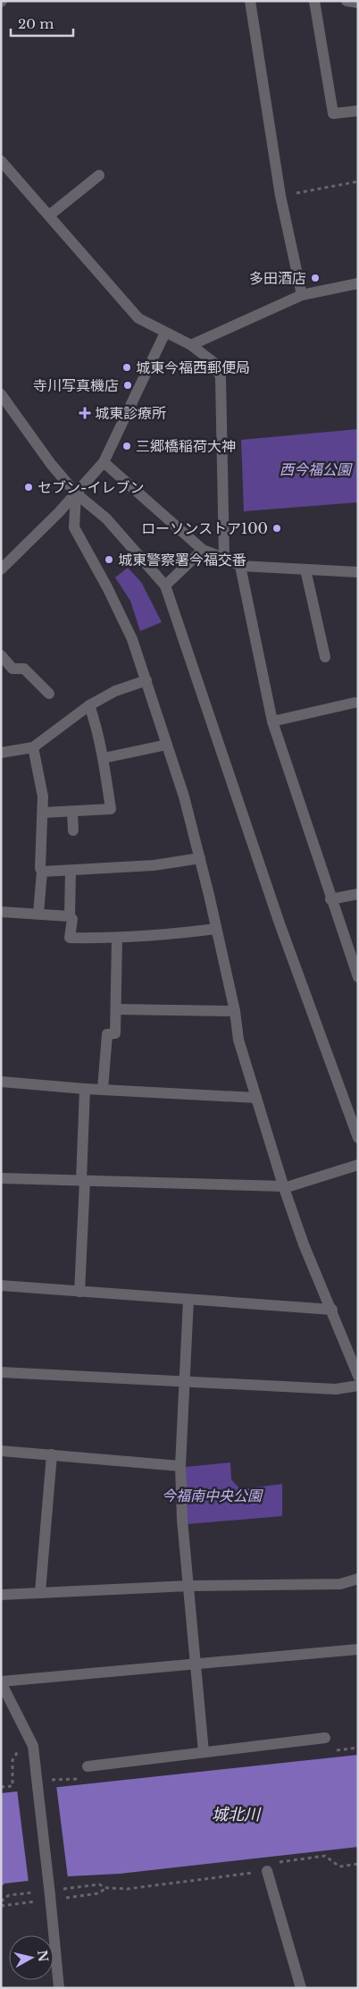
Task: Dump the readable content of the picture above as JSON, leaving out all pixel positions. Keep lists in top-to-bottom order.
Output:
{
  "water": ["城北川"],
  "parks": ["西今福公園", "今福南中央公園"],
  "places": {
    "other": [
      "多田酒店",
      "城東今福西郵便局",
      "寺川写真機店",
      "三郷橋稲荷大神",
      "セブン-イレブン",
      "ローソンストア100",
      "城東警察署今福交番"
    ],
    "health": ["城東診療所"]
  },
  "scale_bar": "20 m",
  "north": "right"
}
